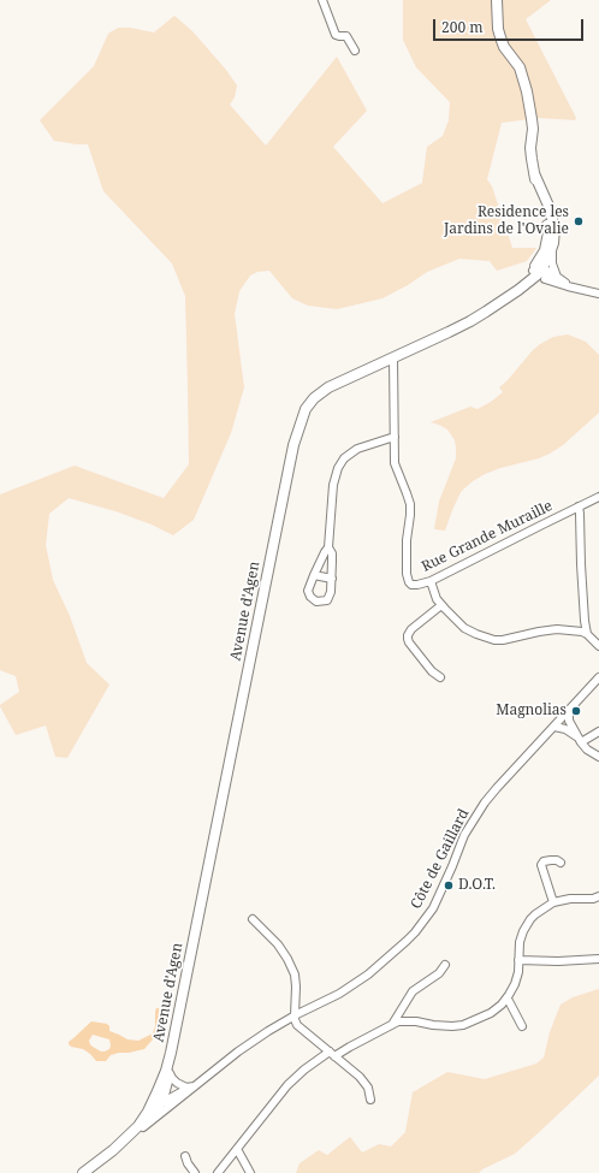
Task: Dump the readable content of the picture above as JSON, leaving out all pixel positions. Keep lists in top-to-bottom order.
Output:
{
  "streets": {
    "main road": ["Avenue d'Agen"],
    "street": ["Rue Grande Muraille", "Côte de Gaillard"]
  },
  "crossings": [
    ["Rue Grande Muraille", "Avenue d'Agen"]
  ],
  "places": ["Residence les Jardins de l'Ovalie", "Magnolias", "D.O.T."],
  "scale_bar": "200 m"
}
